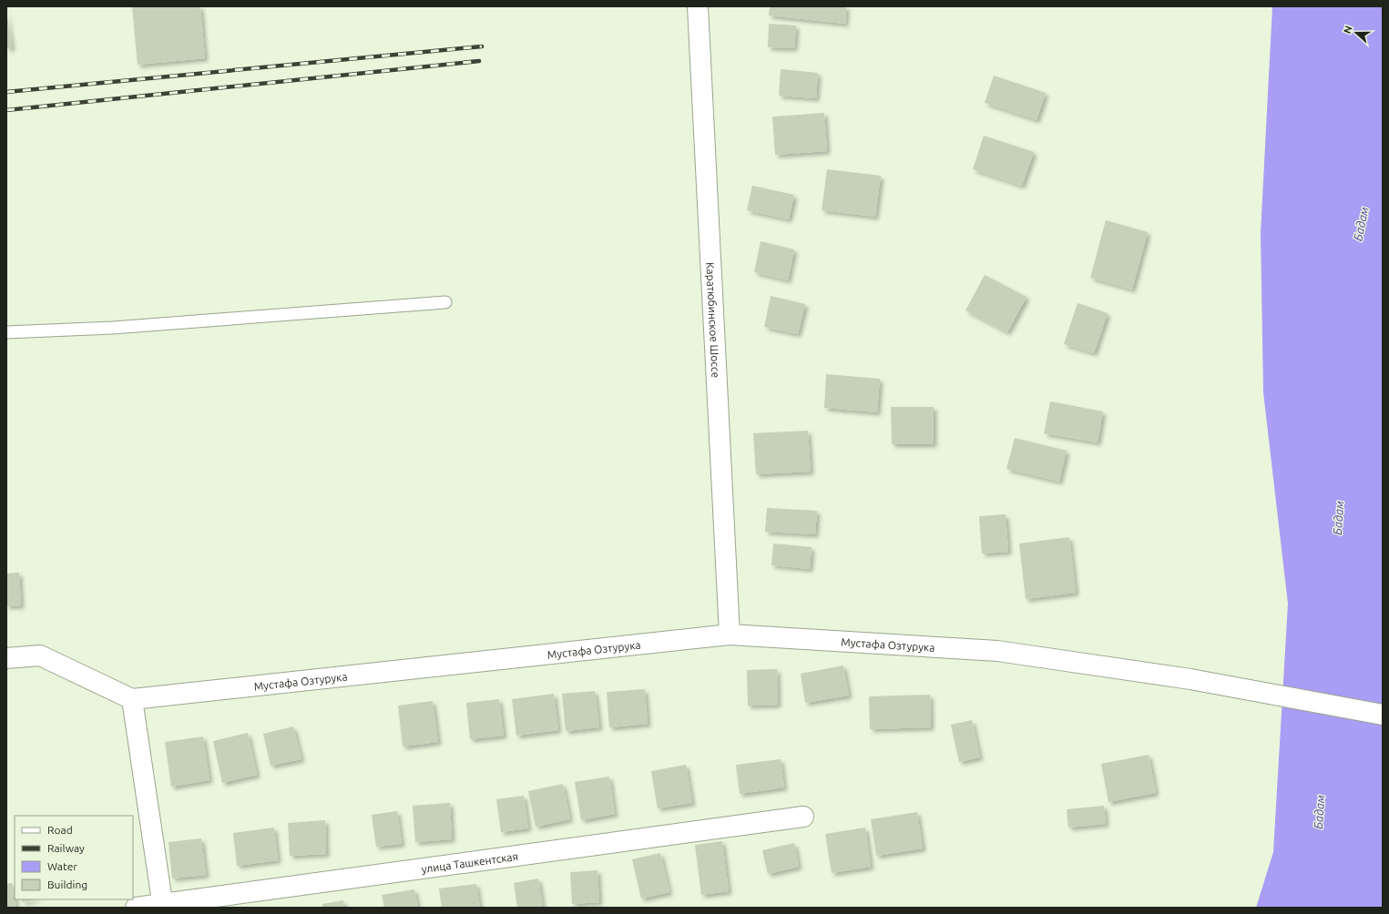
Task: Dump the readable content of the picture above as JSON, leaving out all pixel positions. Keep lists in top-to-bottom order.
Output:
{
  "streets": {
    "street": ["Каратюбинское Шоссе", "Мустафа Озтурука", "улица Ташкентская"]
  },
  "crossings": [
    ["Каратюбинское Шоссе", "Мустафа Озтурука"]
  ],
  "water": ["Бадам"],
  "legend": [
    "Road",
    "Railway",
    "Water",
    "Building"
  ],
  "north": "left"
}
